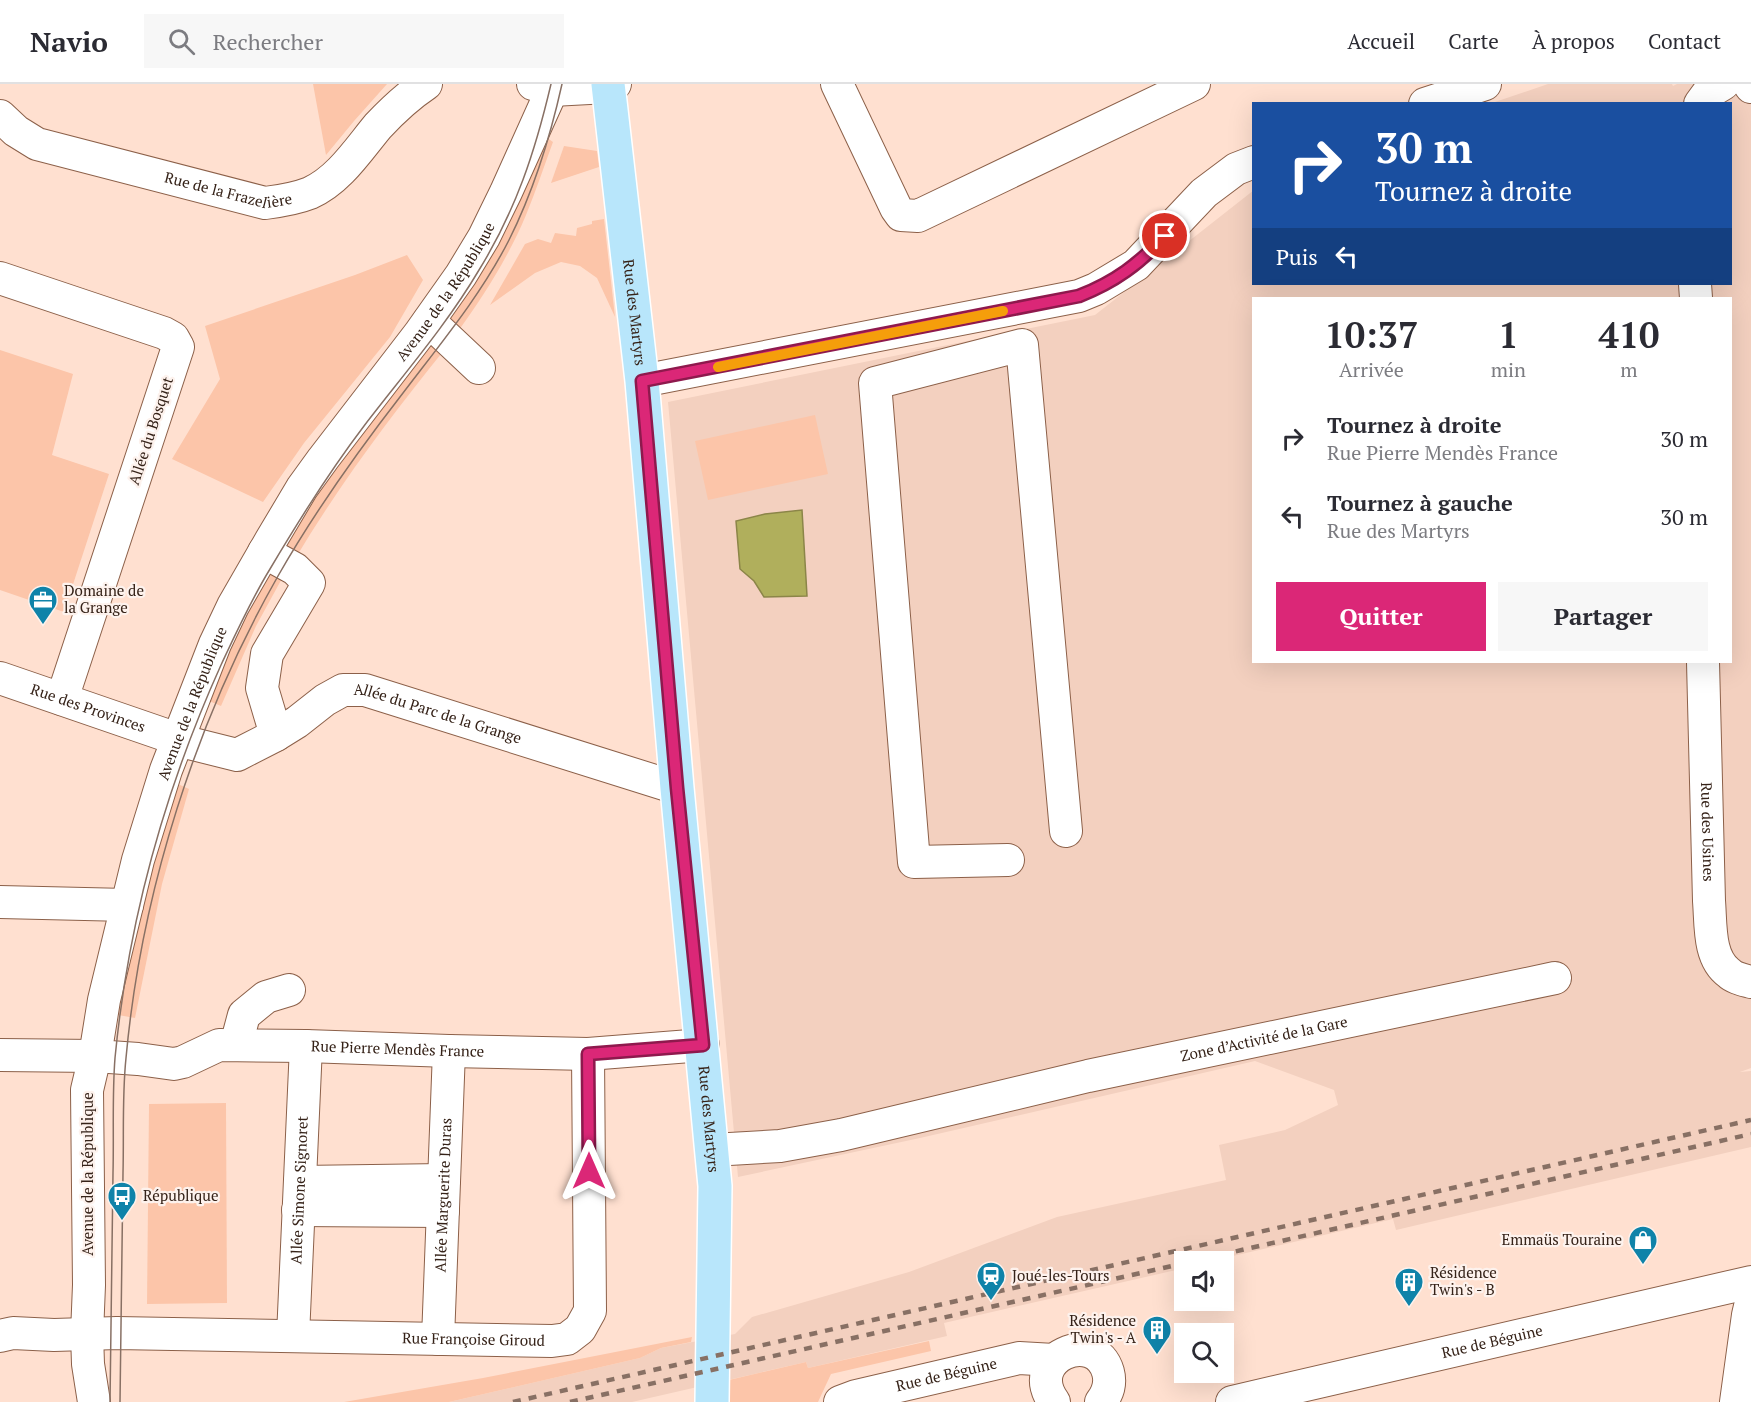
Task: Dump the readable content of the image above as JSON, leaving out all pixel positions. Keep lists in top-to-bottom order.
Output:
{
  "streets": {
    "main road": ["Rue des Martyrs"],
    "street": [
      "Rue de la Frazelière",
      "Avenue de la République",
      "Allée du Bosquet",
      "Rue des Provinces",
      "Allée du Parc de la Grange",
      "Rue des Usines",
      "Zone d’Activité de la Gare",
      "Rue Pierre Mendès France",
      "Allée Simone Signoret",
      "Allée Marguerite Duras",
      "Rue Françoise Giroud",
      "Rue de Béguine"
    ]
  },
  "crossings": [
    ["Avenue de la République", "Rue des Provinces"],
    ["Avenue de la République", "Allée du Parc de la Grange"],
    ["Avenue de la République", "Rue Pierre Mendès France"],
    ["Avenue de la République", "Rue Françoise Giroud"],
    ["Rue des Martyrs", "Allée du Parc de la Grange"],
    ["Rue des Martyrs", "Zone d’Activité de la Gare"],
    ["Rue des Martyrs", "Rue Pierre Mendès France"],
    ["Allée du Bosquet", "Rue des Provinces"],
    ["Rue des Provinces", "Allée du Parc de la Grange"],
    ["Rue Pierre Mendès France", "Allée Simone Signoret"],
    ["Rue Pierre Mendès France", "Allée Marguerite Duras"],
    ["Rue Pierre Mendès France", "Rue Françoise Giroud"],
    ["Allée Simone Signoret", "Rue Françoise Giroud"],
    ["Allée Marguerite Duras", "Rue Françoise Giroud"]
  ],
  "places": {
    "office": ["Domaine de la Grange"],
    "bus stop": ["République"],
    "shop": ["Emmaüs Touraine"],
    "station": ["Joué-les-Tours"],
    "building": ["Résidence Twin's - B", "Résidence Twin's - A"]
  },
  "page": {
    "header": "Navio",
    "search": "Rechercher",
    "nav": [
      "Accueil",
      "Carte",
      "À propos",
      "Contact"
    ],
    "turn": ["30 m", "Tournez à droite"],
    "then": "Puis",
    "eta": [
      "10:37",
      "Arrivée",
      "1",
      "min",
      "410",
      "m"
    ],
    "list": [
      {
        "name": "Tournez à droite",
        "note": "Rue Pierre Mendès France",
        "value": "30 m"
      },
      {
        "name": "Tournez à gauche",
        "note": "Rue des Martyrs",
        "value": "30 m"
      }
    ],
    "buttons": ["Quitter", "Partager"]
  }
}
